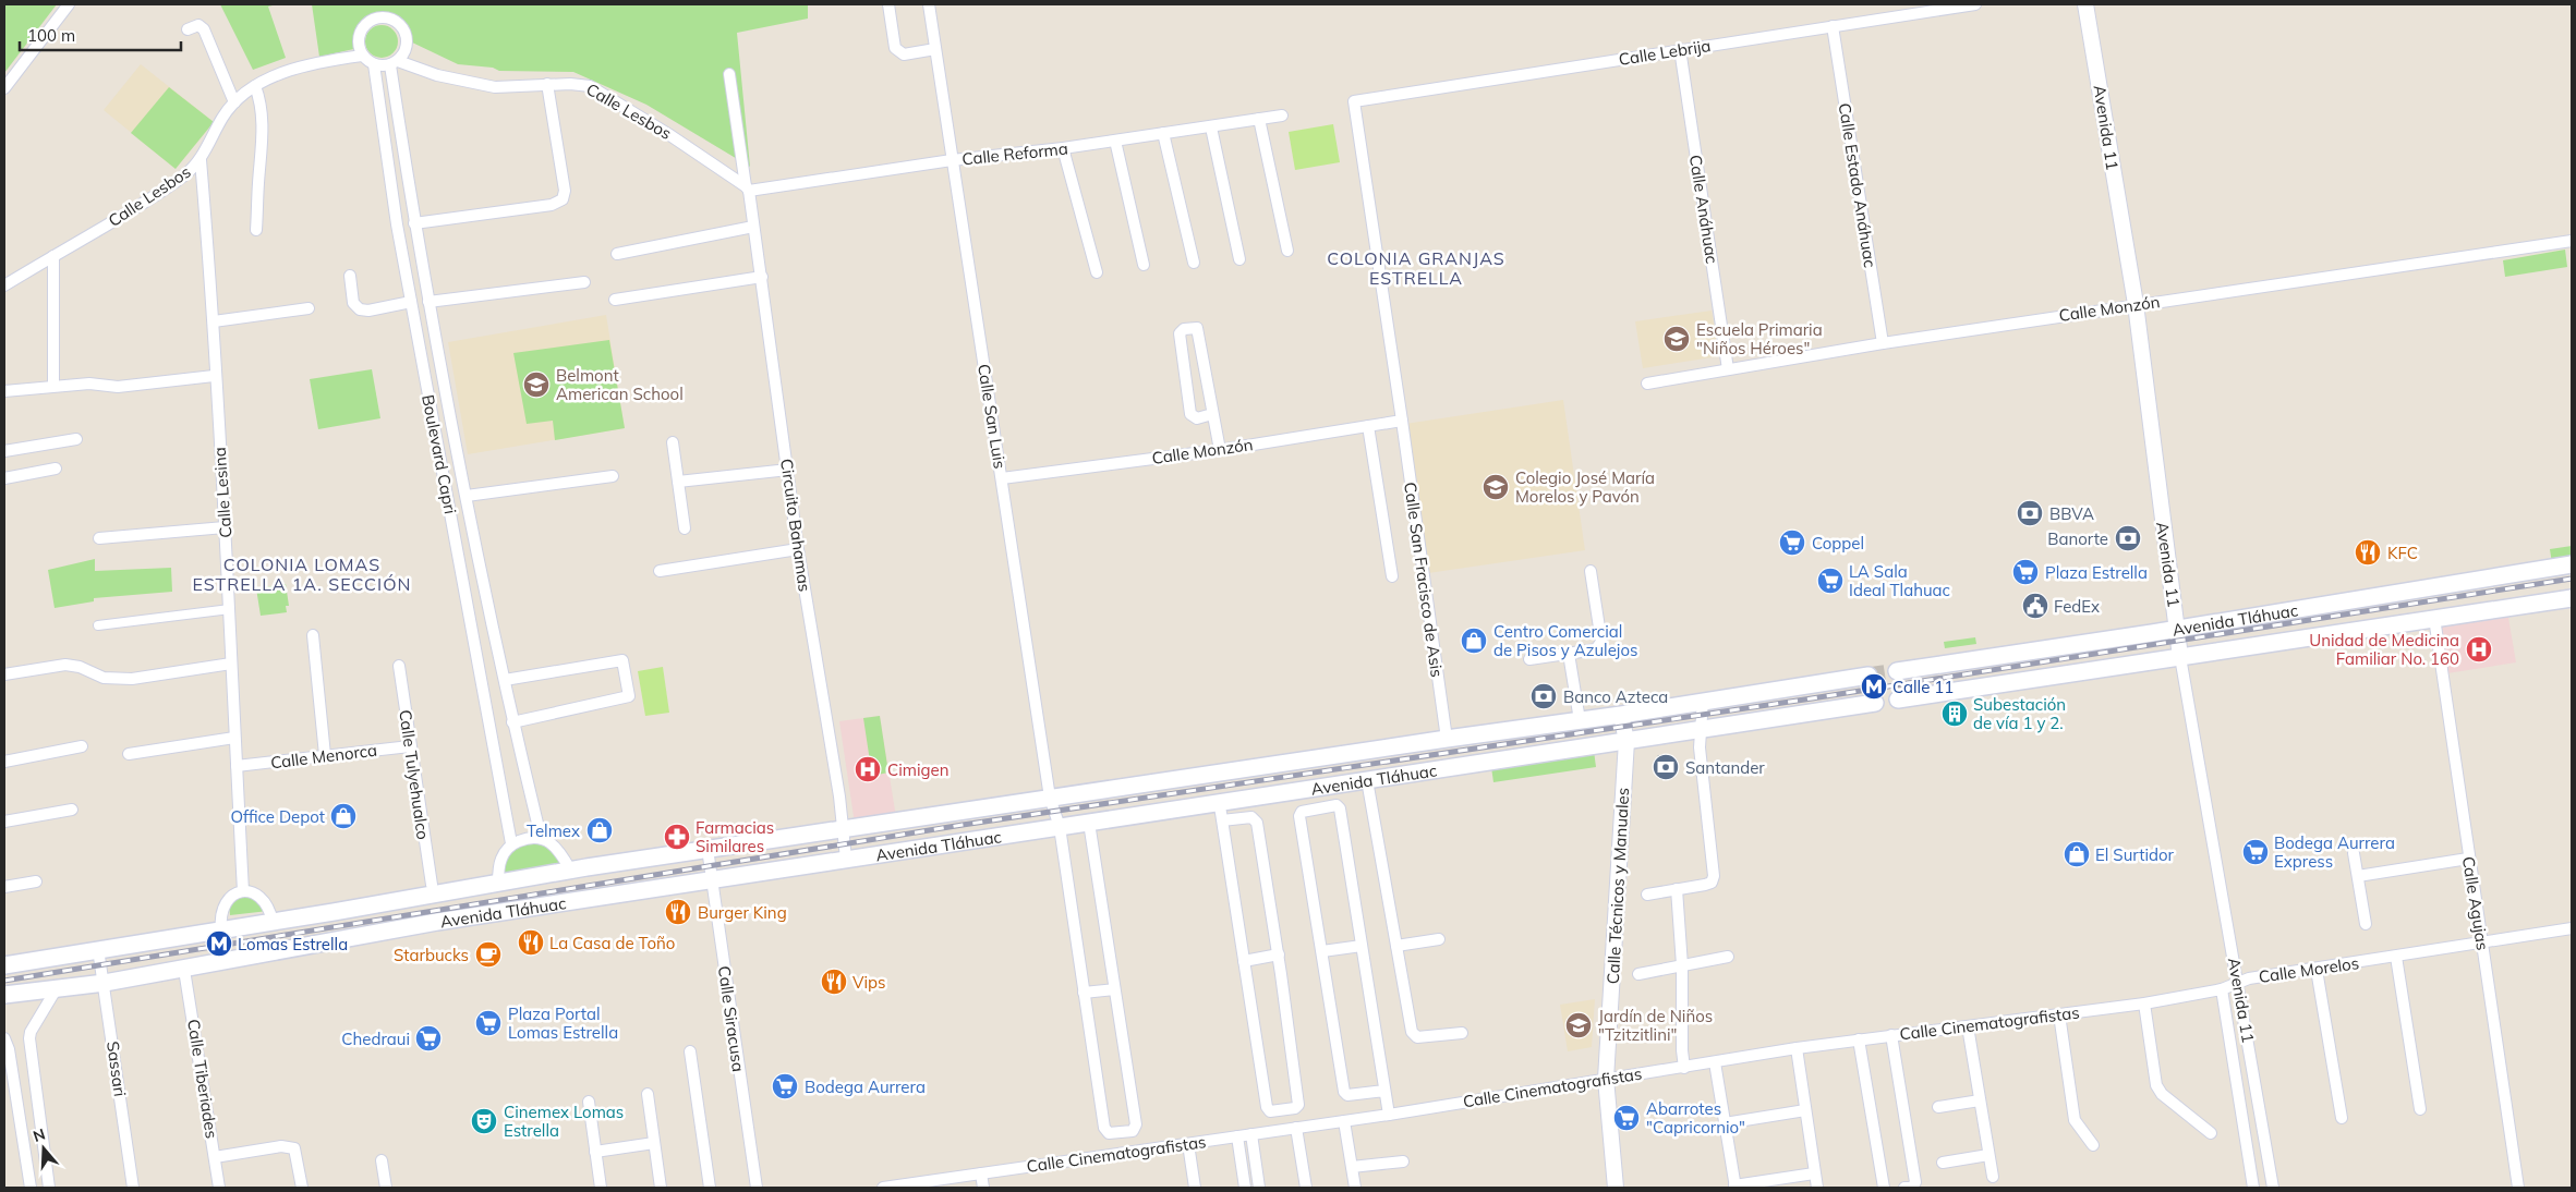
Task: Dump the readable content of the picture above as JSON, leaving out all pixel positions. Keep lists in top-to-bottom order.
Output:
{
  "streets": {
    "main road": ["Avenida Tláhuac"],
    "street": [
      "Calle Lebrija",
      "Calle Lesbos",
      "Avenida 11",
      "Calle Reforma",
      "Calle Estado Anáhuac",
      "Calle Anáhuac",
      "Calle Monzón",
      "Calle San Luis",
      "Boulevard Capri",
      "Calle Lesina",
      "Circuito Bahamas",
      "Calle San Fracisco de Asis",
      "Calle Menorca",
      "Calle Tulyehualco",
      "Calle Técnicos y Manuales",
      "Calle Agujas",
      "Calle Morelos",
      "Calle Siracusa",
      "Calle Cinematografistas",
      "Sassari",
      "Calle Tiberiades"
    ]
  },
  "crossings": [
    ["Calle Lebrija", "Calle Estado Anáhuac"],
    ["Calle Lebrija", "Calle Anáhuac"],
    ["Calle Lebrija", "Calle San Fracisco de Asis"],
    ["Calle Lesbos", "Calle Reforma"],
    ["Calle Lesbos", "Boulevard Capri"],
    ["Calle Lesbos", "Calle Lesina"],
    ["Calle Lesbos", "Circuito Bahamas"],
    ["Avenida 11", "Calle Monzón"],
    ["Avenida 11", "Avenida Tláhuac"],
    ["Avenida 11", "Calle Morelos"],
    ["Avenida 11", "Calle Cinematografistas"],
    ["Calle Reforma", "Calle San Luis"],
    ["Calle Reforma", "Circuito Bahamas"],
    ["Calle Estado Anáhuac", "Calle Monzón"],
    ["Calle Anáhuac", "Calle Monzón"],
    ["Calle Monzón", "Calle San Luis"],
    ["Calle Monzón", "Calle San Fracisco de Asis"],
    ["Calle San Luis", "Avenida Tláhuac"],
    ["Calle Lesina", "Calle Menorca"],
    ["Circuito Bahamas", "Avenida Tláhuac"],
    ["Calle San Fracisco de Asis", "Avenida Tláhuac"],
    ["Avenida Tláhuac", "Calle Técnicos y Manuales"],
    ["Avenida Tláhuac", "Calle Agujas"],
    ["Avenida Tláhuac", "Calle Siracusa"],
    ["Avenida Tláhuac", "Sassari"],
    ["Avenida Tláhuac", "Calle Tiberiades"],
    ["Calle Menorca", "Calle Tulyehualco"],
    ["Calle Técnicos y Manuales", "Calle Cinematografistas"],
    ["Calle Agujas", "Calle Morelos"],
    ["Calle Morelos", "Calle Cinematografistas"]
  ],
  "districts": ["COLONIA GRANJAS ESTRELLA", "COLONIA LOMAS ESTRELLA 1A. SECCIÓN"],
  "places": {
    "school or university": [
      "Escuela Primaria \"Niños Héroes\"",
      "Belmont American School",
      "Colegio José María Morelos y Pavón",
      "Jardín de Niños \"Tzitzitlini\""
    ],
    "bank": [
      "BBVA",
      "Banorte",
      "Banco Azteca",
      "Santander"
    ],
    "supermarket": [
      "Coppel",
      "Plaza Estrella",
      "LA Sala Ideal Tlahuac",
      "Bodega Aurrera Express",
      "Plaza Portal Lomas Estrella",
      "Chedraui",
      "Bodega Aurrera",
      "Abarrotes \"Capricornio\""
    ],
    "restaurant": [
      "KFC",
      "Burger King",
      "La Casa de Toño",
      "Vips"
    ],
    "public building": ["FedEx"],
    "shop": [
      "Centro Comercial de Pisos y Azulejos",
      "Office Depot",
      "Telmex",
      "El Surtidor"
    ],
    "hospital": ["Unidad de Medicina Familiar No. 160", "Cimigen"],
    "metro station": ["Calle 11", "Lomas Estrella"],
    "building": ["Subestación de vía 1 y 2."],
    "pharmacy": ["Farmacias Similares"],
    "cafe": ["Starbucks"],
    "theatre": ["Cinemex Lomas Estrella"]
  },
  "scale_bar": "100 m",
  "north": "top"
}
